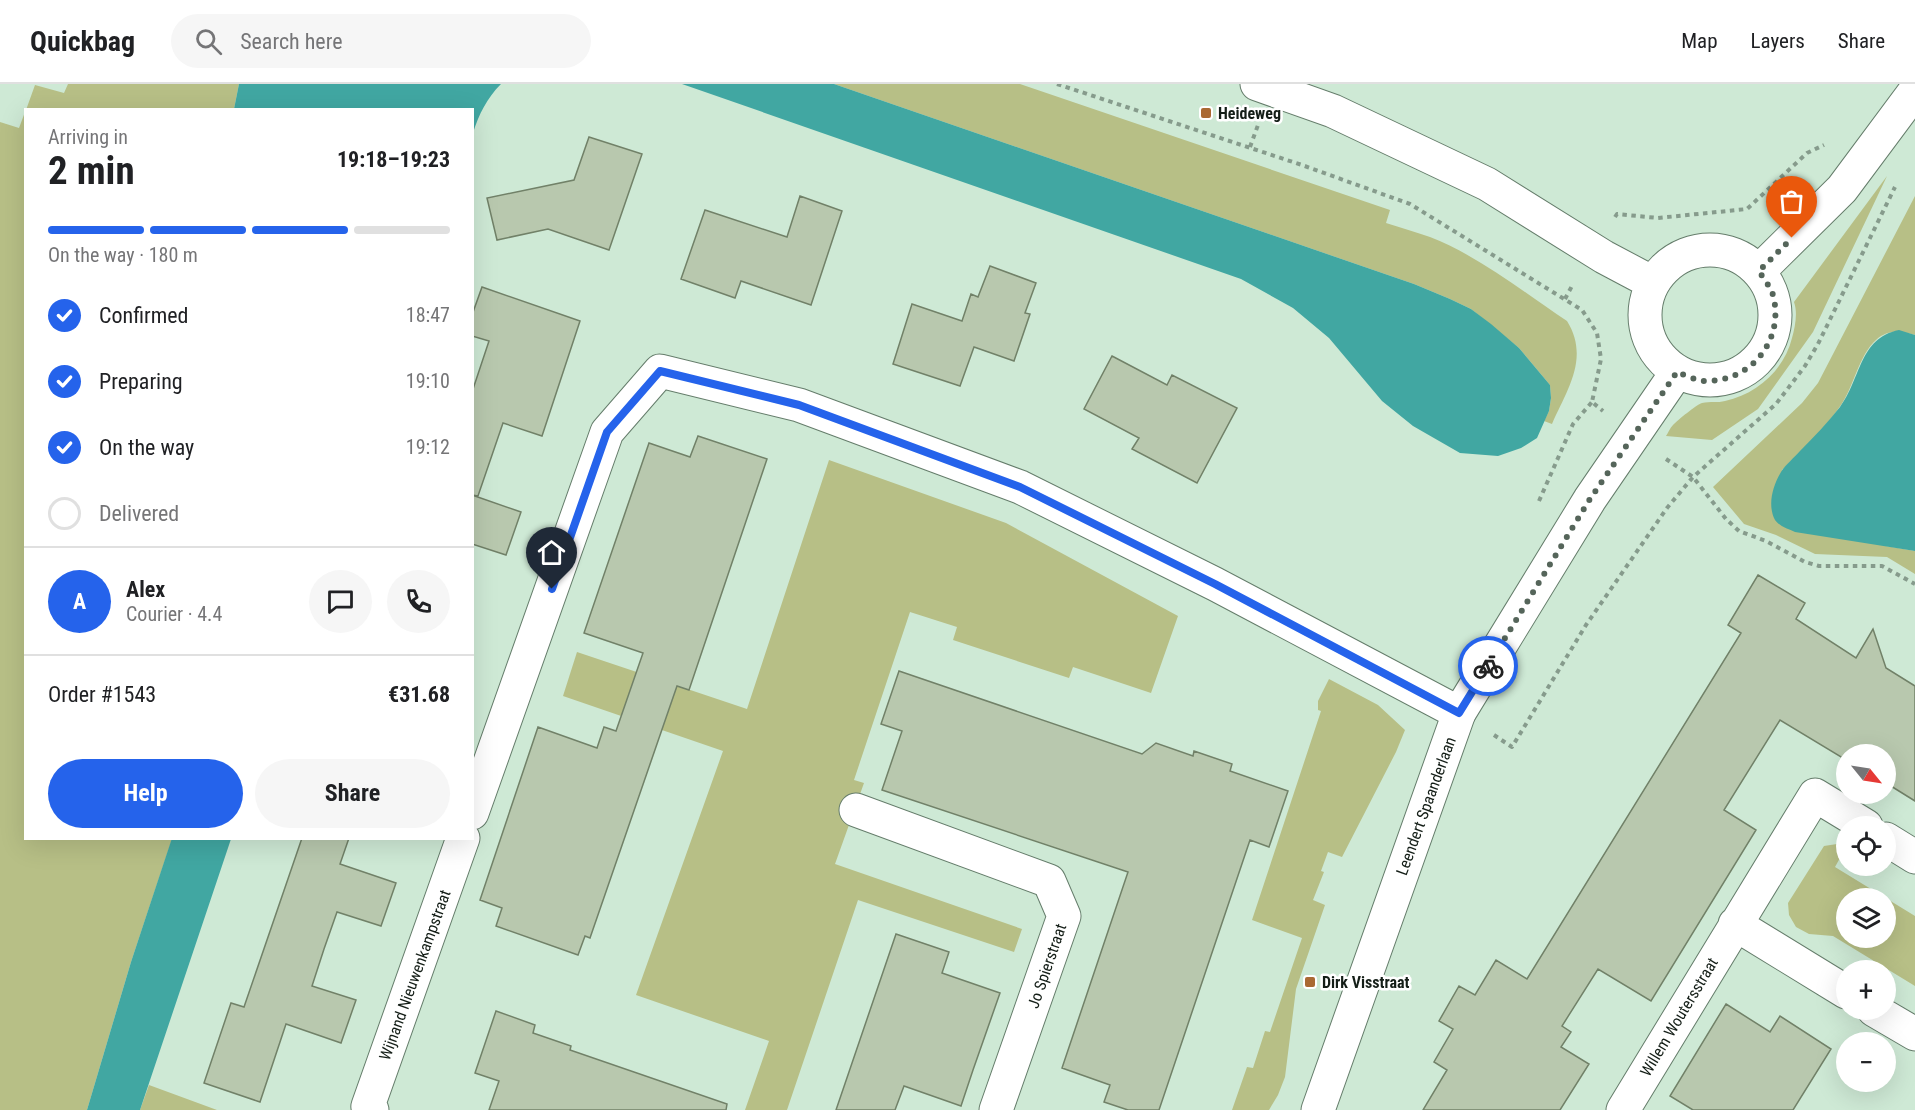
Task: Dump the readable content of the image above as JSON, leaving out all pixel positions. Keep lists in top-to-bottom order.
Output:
{
  "streets": {
    "street": [
      "Leendert Spaanderlaan",
      "Jo Spierstraat",
      "Wijnand Nieuwenkampstraat",
      "Willem Woutersstraat"
    ]
  },
  "places": {
    "transit": ["Heideweg", "Dirk Visstraat"]
  },
  "north": "bottom right",
  "page": {
    "header": "Quickbag",
    "search": "Search here",
    "nav": ["Map", "Layers", "Share"],
    "heading": ["2 min", "Arriving in", "19:18–19:23"],
    "panel": [
      "Alex",
      "Courier · 4.4",
      "Order #1543",
      "€31.68"
    ],
    "bar": "On the way · 180 m",
    "list": [
      ["Confirmed", "18:47"],
      ["Preparing", "19:10"],
      ["On the way", "19:12"],
      "Delivered"
    ],
    "round": "A",
    "map_buttons": ["+", "−"],
    "buttons": ["Help", "Share"]
  }
}
